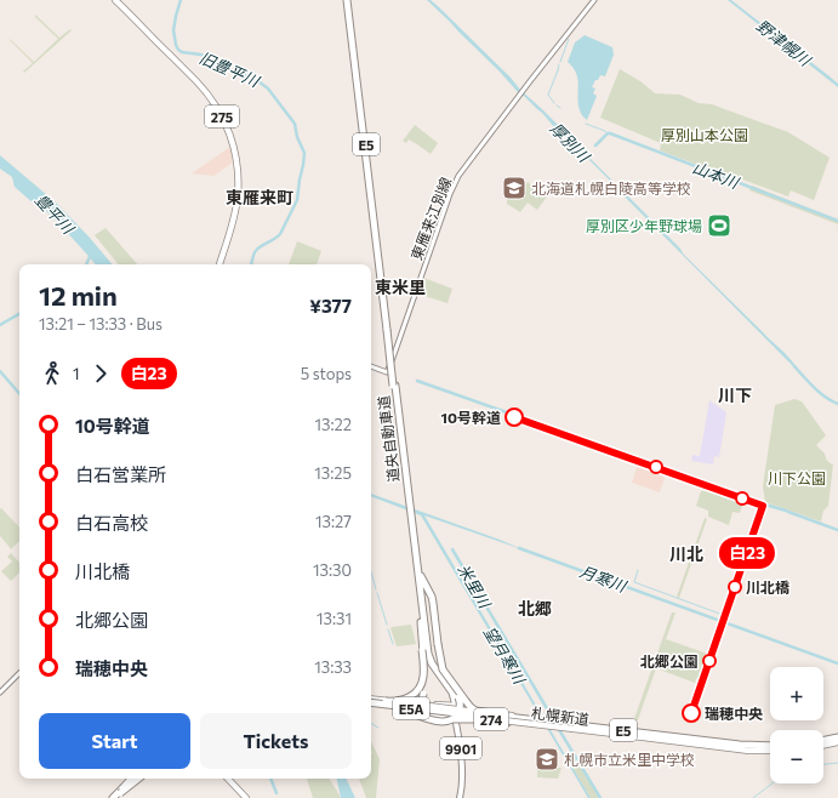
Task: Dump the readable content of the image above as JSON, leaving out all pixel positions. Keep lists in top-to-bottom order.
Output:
{
  "streets": {
    "highway": [
      "275",
      "E5",
      "道央自動車道",
      "E5A",
      "札幌新道",
      "274"
    ],
    "main road": ["東雁来江別線", "9901"]
  },
  "crossings": [
    ["E5", "道央自動車道"],
    ["E5", "E5A"],
    ["E5A", "9901"]
  ],
  "districts": [
    "東雁来町",
    "東米里",
    "川下",
    "川北",
    "北郷"
  ],
  "water": [
    "野津幌川",
    "旧豊平川",
    "厚別川",
    "山本川",
    "豊平川",
    "月寒川",
    "米里川",
    "望月寒川"
  ],
  "parks": ["厚別山本公園", "川下公園"],
  "places": {
    "school or university": ["北海道札幌白陵高等学校", "札幌市立米里中学校"],
    "sports": ["厚別区少年野球場"],
    "other": [
      "10号幹道",
      "川北橋",
      "北郷公園",
      "瑞穂中央"
    ]
  },
  "lines": ["bus line 白23"],
  "page": {
    "on_map": "白23",
    "heading": ["12 min", "13:21 – 13:33 · Bus", "¥377"],
    "legs": ["1", "白23", "5 stops"],
    "list": [
      {
        "name": "10号幹道",
        "value": "13:22"
      },
      {
        "name": "白石営業所",
        "value": "13:25"
      },
      {
        "name": "白石高校",
        "value": "13:27"
      },
      {
        "name": "川北橋",
        "value": "13:30"
      },
      {
        "name": "北郷公園",
        "value": "13:31"
      },
      {
        "name": "瑞穂中央",
        "value": "13:33"
      }
    ],
    "map_buttons": ["+", "−"],
    "buttons": ["Start", "Tickets"]
  }
}
